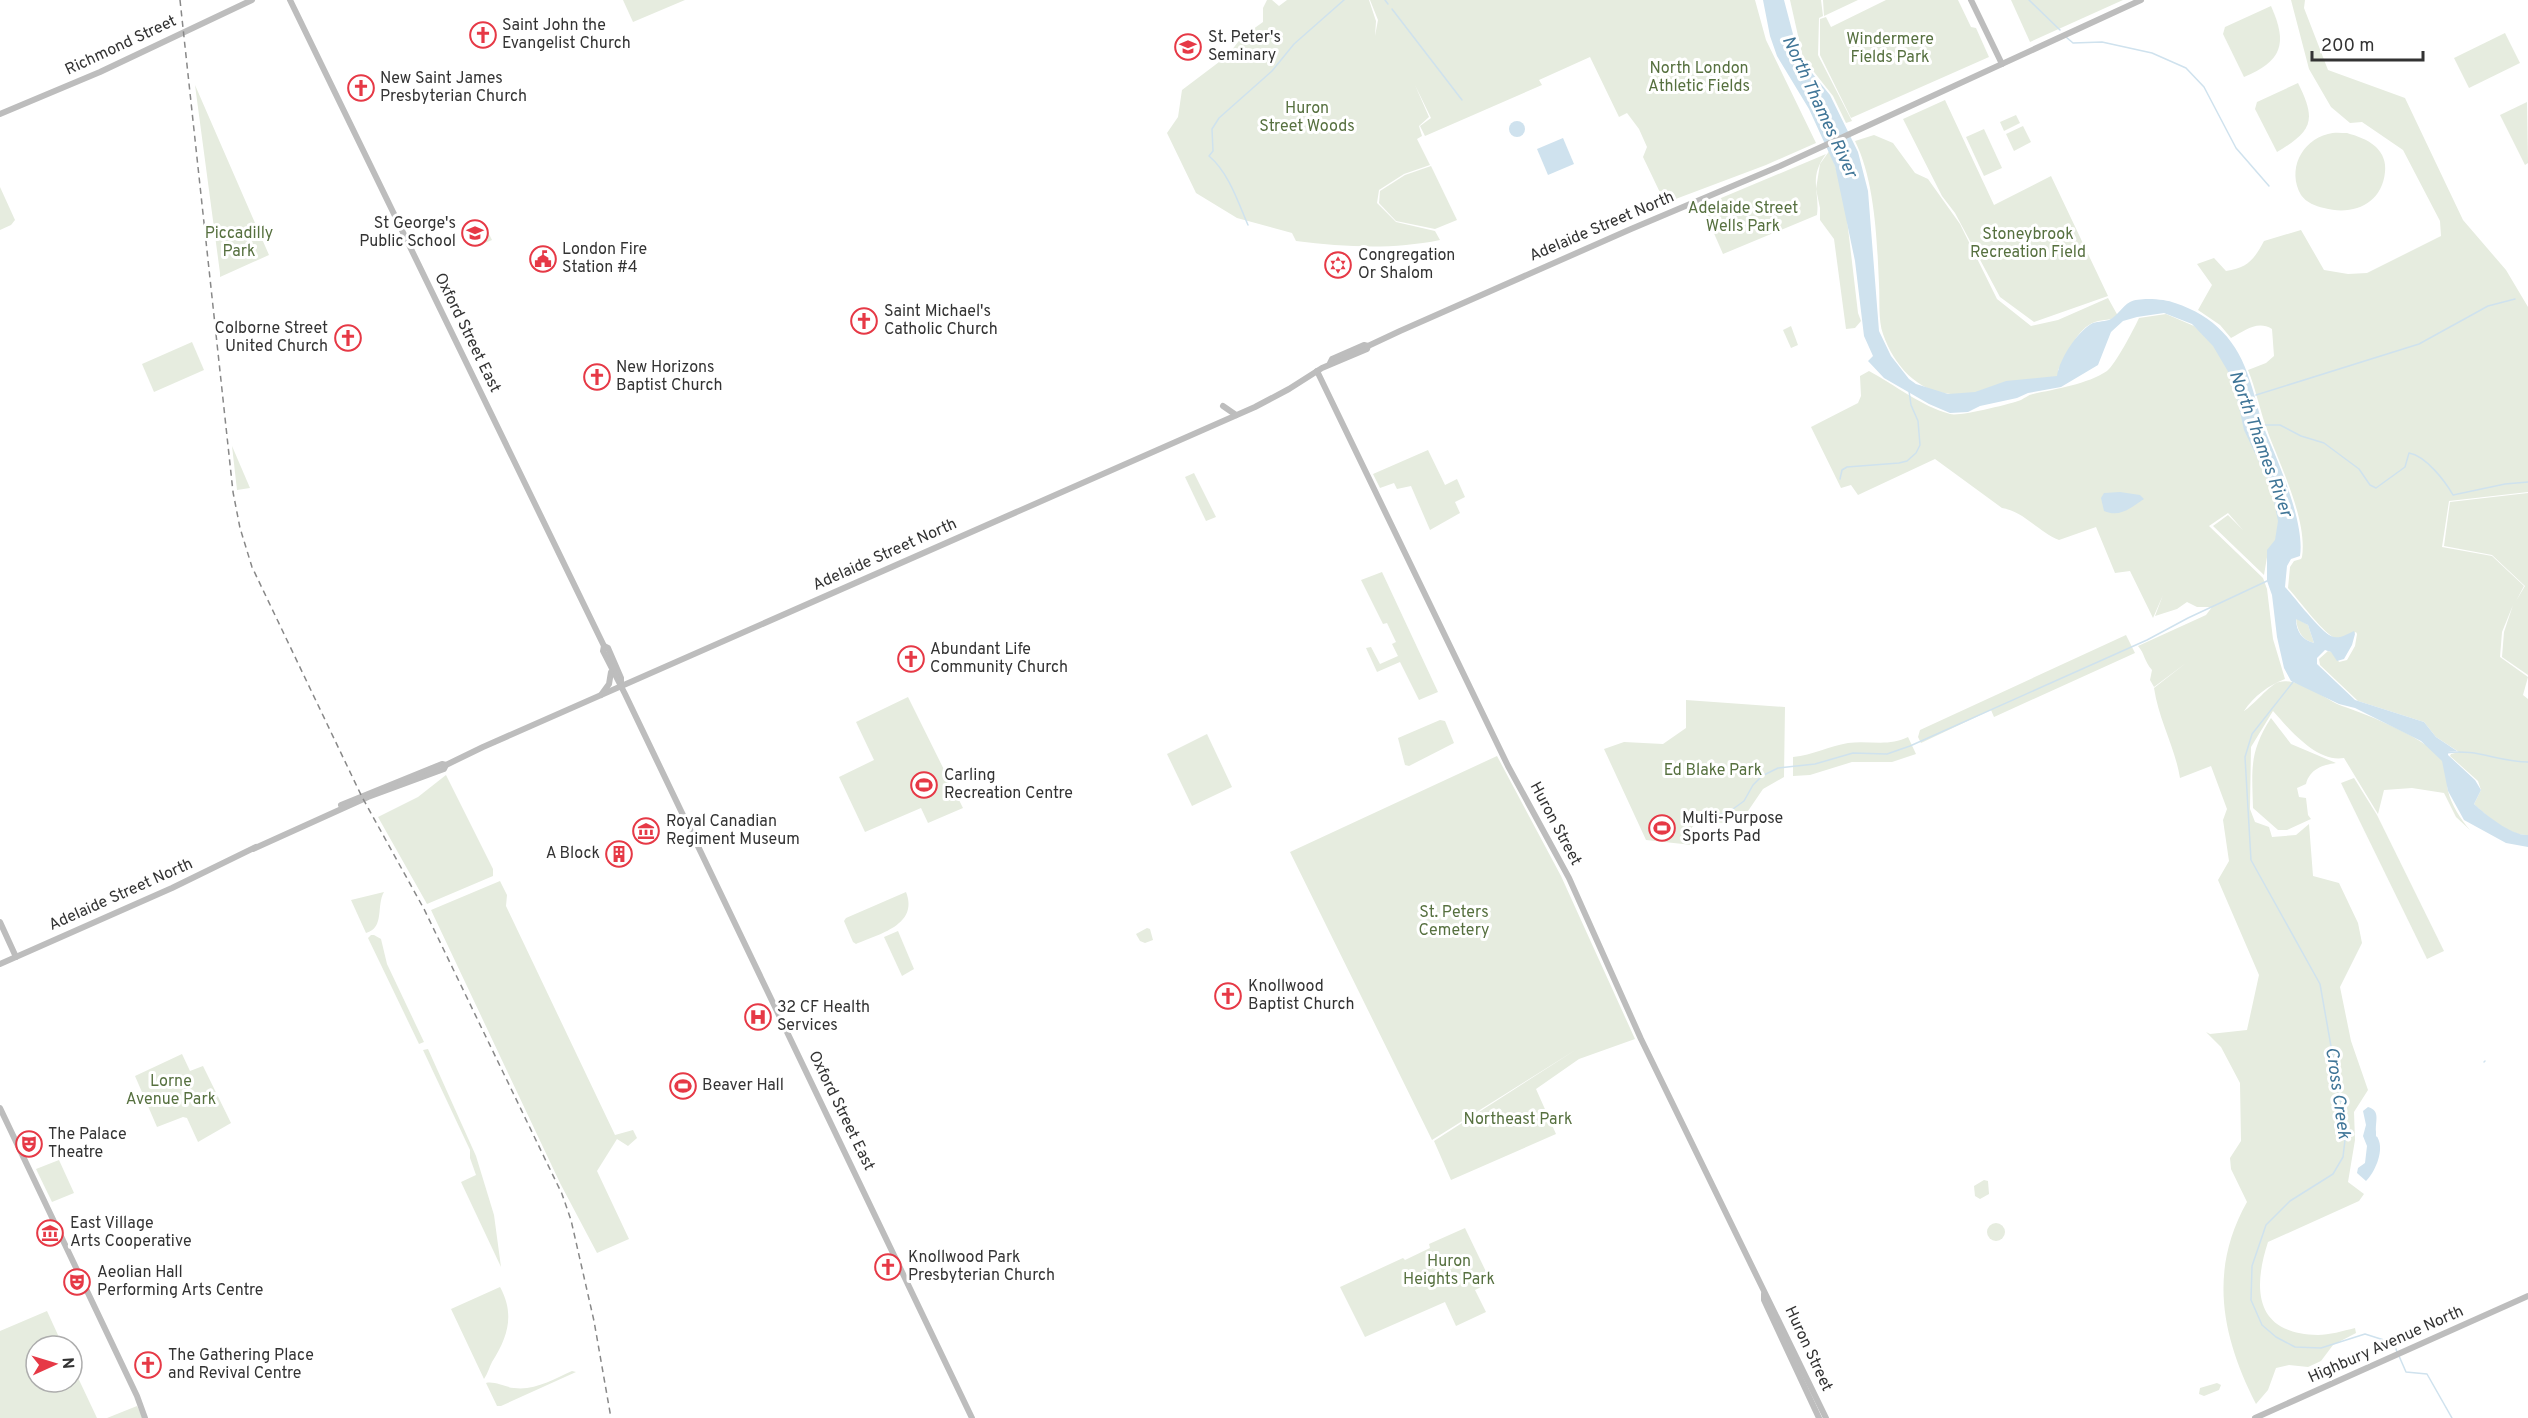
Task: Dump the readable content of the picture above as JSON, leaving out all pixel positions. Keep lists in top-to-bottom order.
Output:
{
  "streets": {
    "main road": [
      "Richmond Street",
      "Adelaide Street North",
      "Oxford Street East",
      "Huron Street",
      "Highbury Avenue North"
    ]
  },
  "crossings": [
    ["Adelaide Street North", "Oxford Street East"],
    ["Adelaide Street North", "Huron Street"]
  ],
  "water": ["North Thames River", "Cross Creek"],
  "parks": [
    "Windermere Fields Park",
    "North London Athletic Fields",
    "Huron Street Woods",
    "Adelaide Street Wells Park",
    "Piccadilly Park",
    "Stoneybrook Recreation Field",
    "Ed Blake Park",
    "St. Peters Cemetery",
    "Lorne Avenue Park",
    "Northeast Park",
    "Huron Heights Park"
  ],
  "places": {
    "church": [
      "Saint John the Evangelist Church",
      "New Saint James Presbyterian Church",
      "Saint Michael's Catholic Church",
      "Colborne Street United Church",
      "New Horizons Baptist Church",
      "Abundant Life Community Church",
      "Knollwood Baptist Church",
      "Knollwood Park Presbyterian Church",
      "The Gathering Place and Revival Centre"
    ],
    "school or university": ["St. Peter's Seminary", "St George's Public School"],
    "public building": ["London Fire Station #4"],
    "synagogue": ["Congregation Or Shalom"],
    "sports": ["Carling Recreation Centre", "Multi-Purpose Sports Pad", "Beaver Hall"],
    "museum": ["Royal Canadian Regiment Museum", "East Village Arts Cooperative"],
    "building": ["A Block"],
    "hospital": ["32 CF Health Services"],
    "theatre": ["The Palace Theatre", "Aeolian Hall Performing Arts Centre"]
  },
  "scale_bar": "200 m",
  "north": "right"
}
